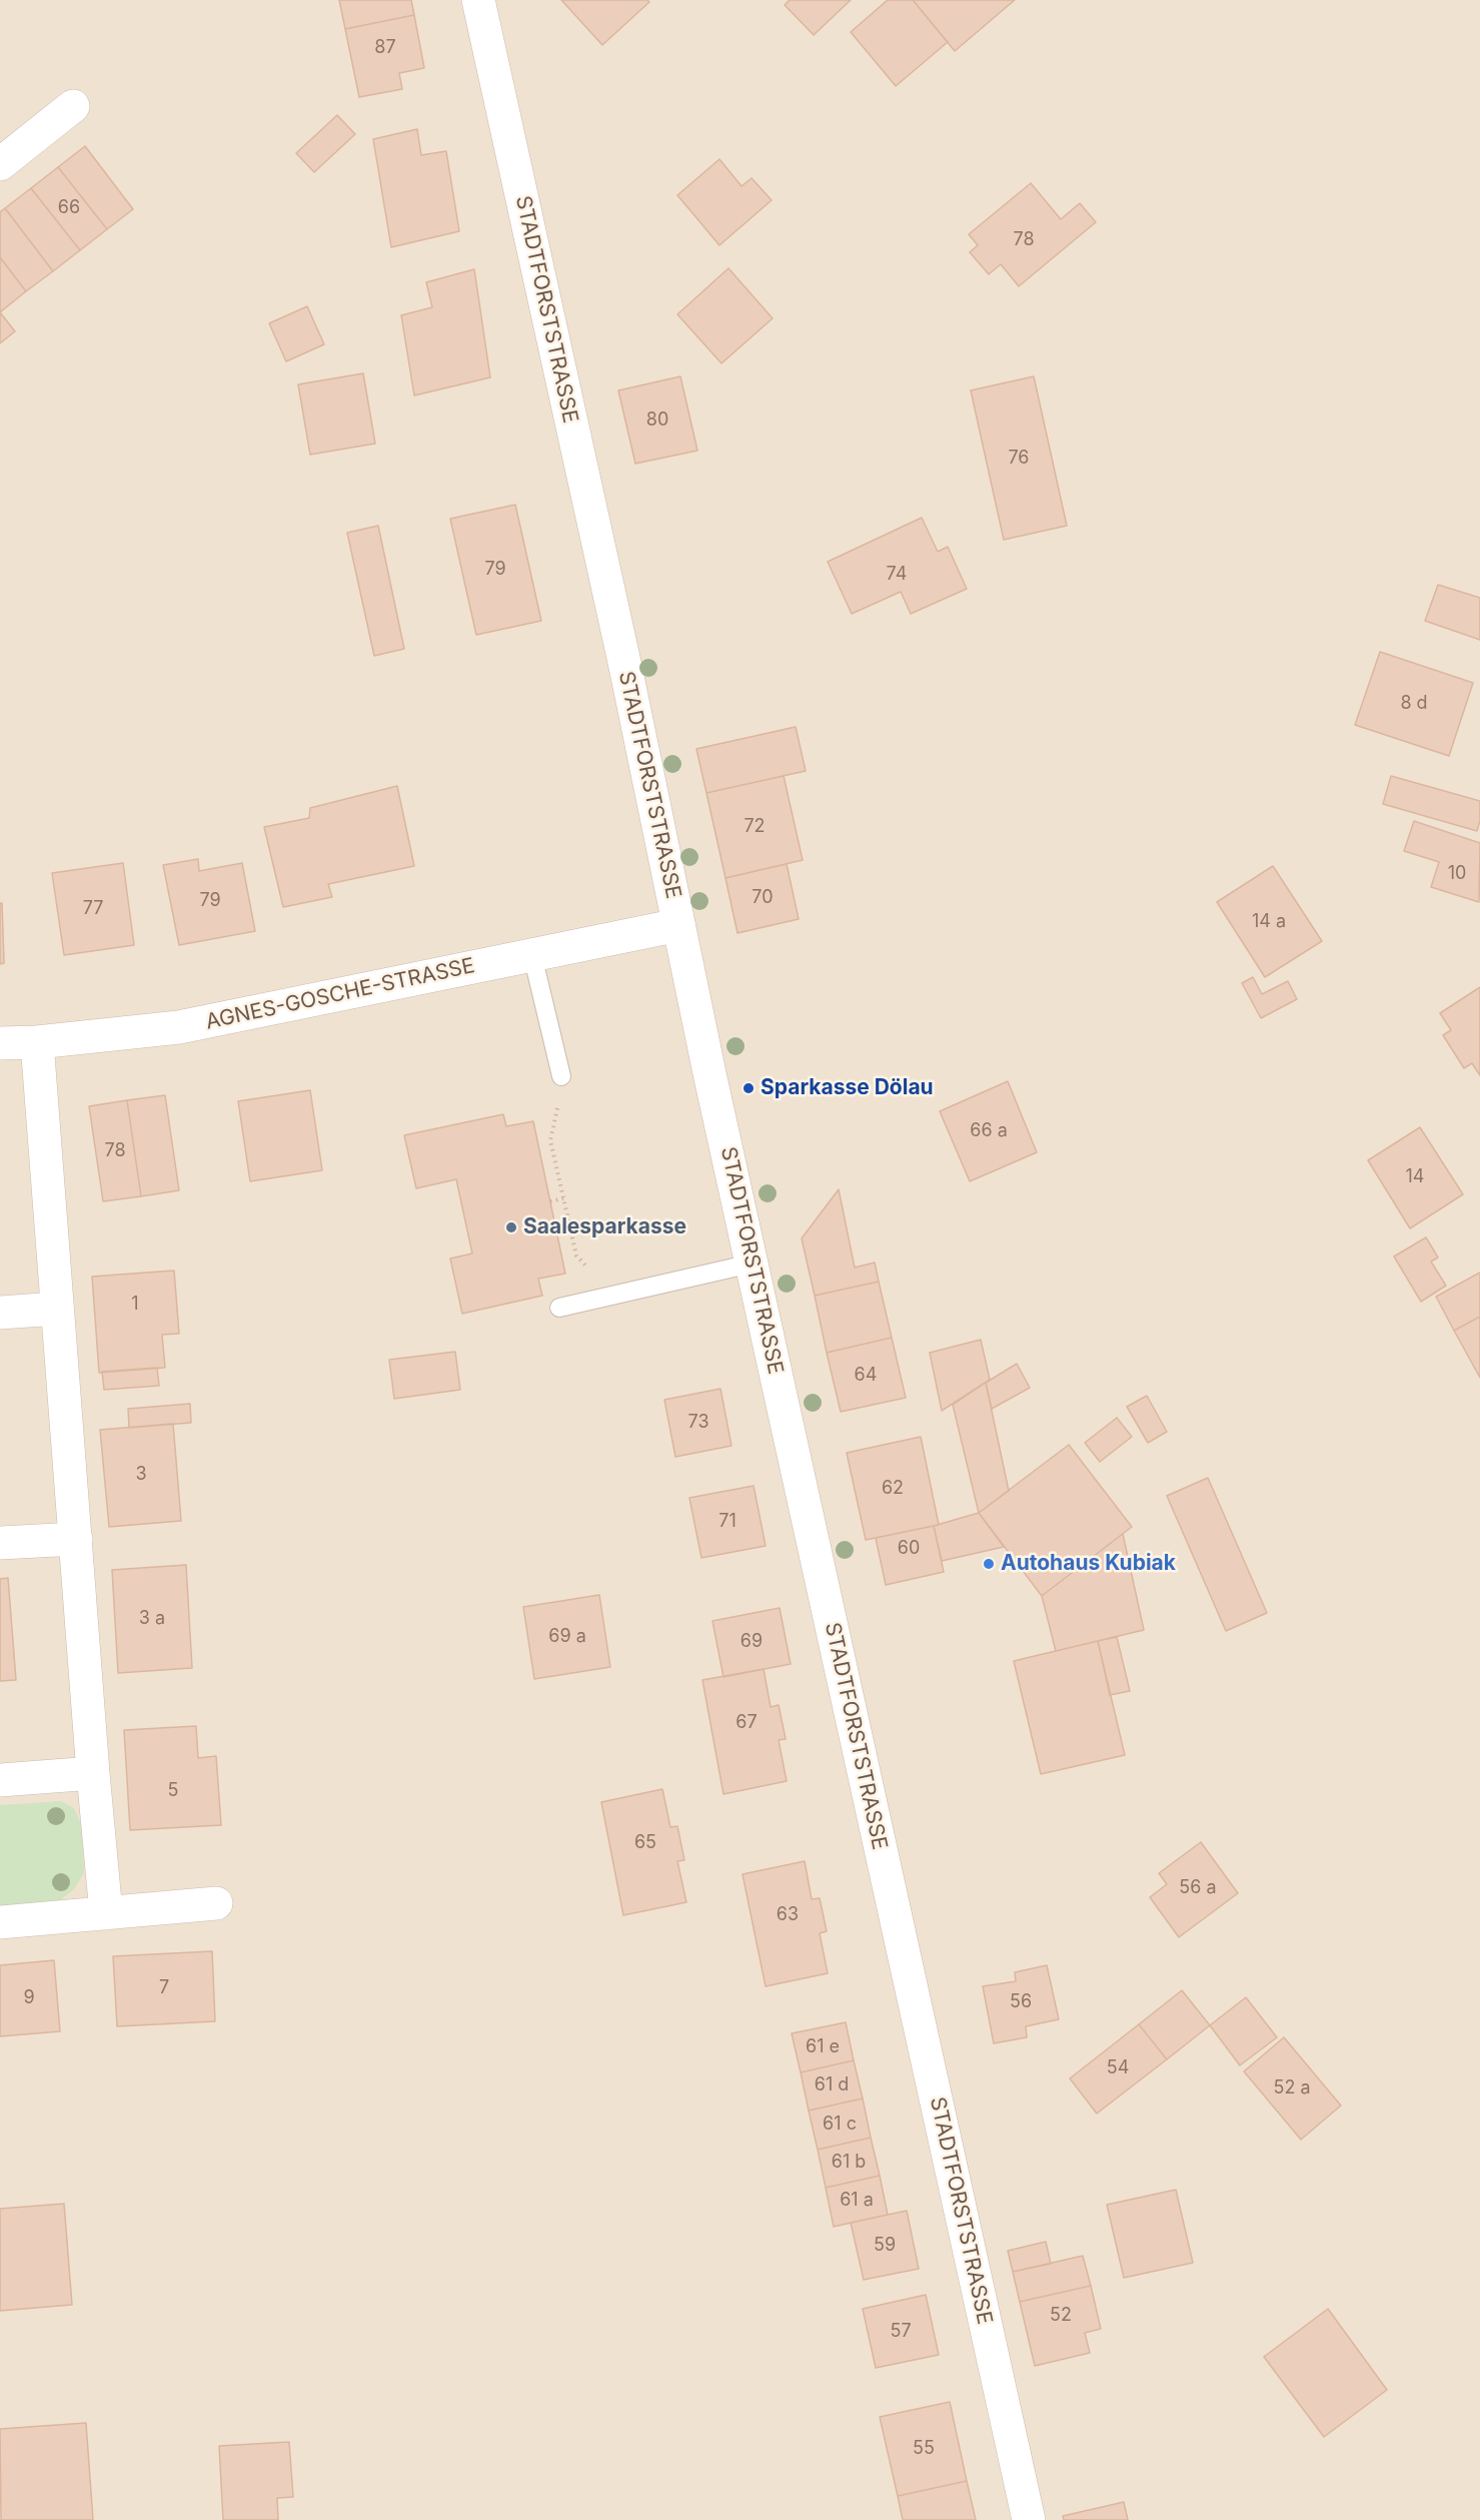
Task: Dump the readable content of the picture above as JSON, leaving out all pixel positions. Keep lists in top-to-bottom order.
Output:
{
  "streets": {
    "main road": ["STADTFORSTSTRASSE", "AGNES-GOSCHE-STRASSE"]
  },
  "crossings": [
    ["STADTFORSTSTRASSE", "AGNES-GOSCHE-STRASSE"]
  ],
  "places": ["Sparkasse Dölau", "Saalesparkasse", "Autohaus Kubiak"],
  "house_numbers": [
    "87",
    "66",
    "78",
    "80",
    "76",
    "79",
    "74",
    "8 d",
    "72",
    "10",
    "70",
    "79",
    "77",
    "14 a",
    "66 a",
    "78",
    "14",
    "1",
    "64",
    "73",
    "3",
    "62",
    "71",
    "60",
    "3 a",
    "69 a",
    "69",
    "67",
    "5",
    "65",
    "56 a",
    "63",
    "7",
    "9",
    "56",
    "61 e",
    "54",
    "61 d",
    "52 a",
    "61 c",
    "61 b",
    "61 a",
    "59",
    "52",
    "57",
    "55"
  ]
}
